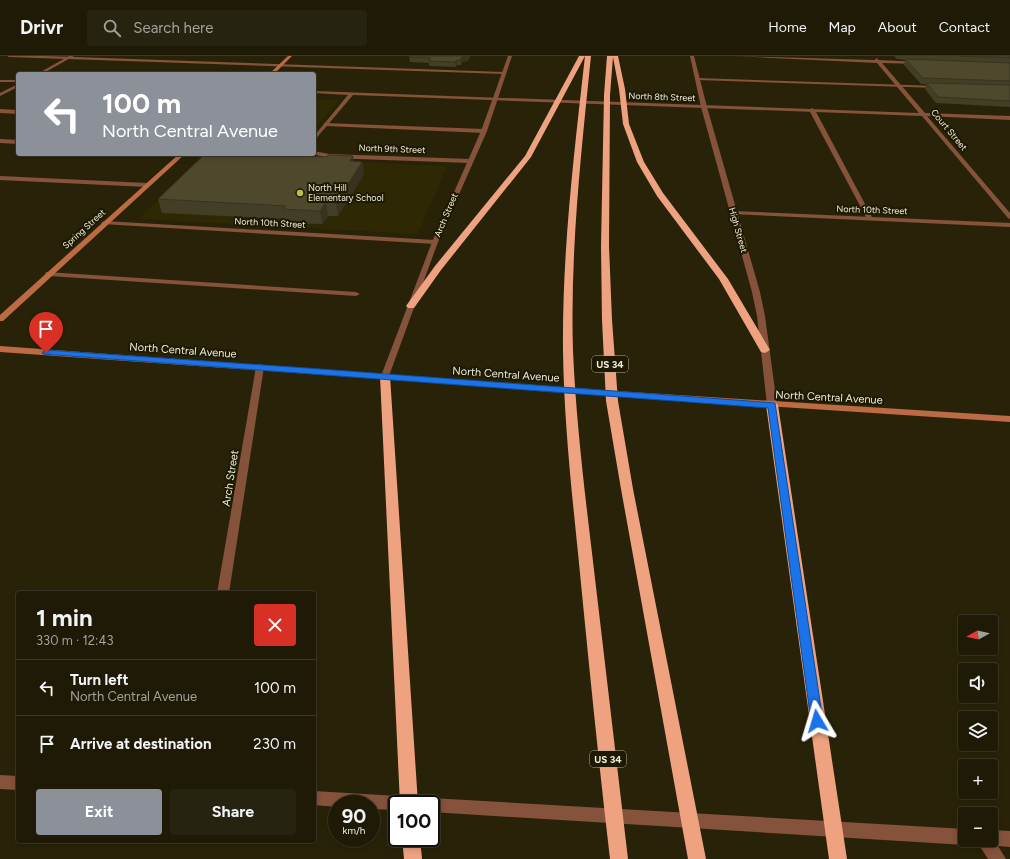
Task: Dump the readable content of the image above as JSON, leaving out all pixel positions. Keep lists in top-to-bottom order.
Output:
{
  "streets": {
    "highway": ["US 34"],
    "main road": ["Spring Street", "North Central Avenue"],
    "street": [
      "North 8th Street",
      "Court Street",
      "North 9th Street",
      "North 10th Street",
      "Arch Street",
      "High Street"
    ]
  },
  "crossings": [
    ["North 8th Street", "Court Street"],
    ["North 8th Street", "Arch Street"],
    ["North 8th Street", "High Street"],
    ["North 9th Street", "Arch Street"],
    ["North 10th Street", "Arch Street"],
    ["North 10th Street", "Spring Street"],
    ["North 10th Street", "High Street"],
    ["Arch Street", "North Central Avenue"],
    ["High Street", "North Central Avenue"]
  ],
  "places": ["North Hill Elementary School"],
  "north": "left",
  "page": {
    "header": "Drivr",
    "search": "Search here",
    "nav": [
      "Home",
      "Map",
      "About",
      "Contact"
    ],
    "turn": ["100 m", "North Central Avenue"],
    "heading": ["1 min", "330 m · 12:43"],
    "map_buttons": ["+", "−"],
    "list": [
      {
        "name": "Turn left",
        "note": "North Central Avenue",
        "value": "100 m"
      },
      {
        "name": "Arrive at destination",
        "value": "230 m"
      }
    ],
    "buttons": ["Exit", "Share"],
    "speed": "90 km/h",
    "limit": "100"
  }
}
